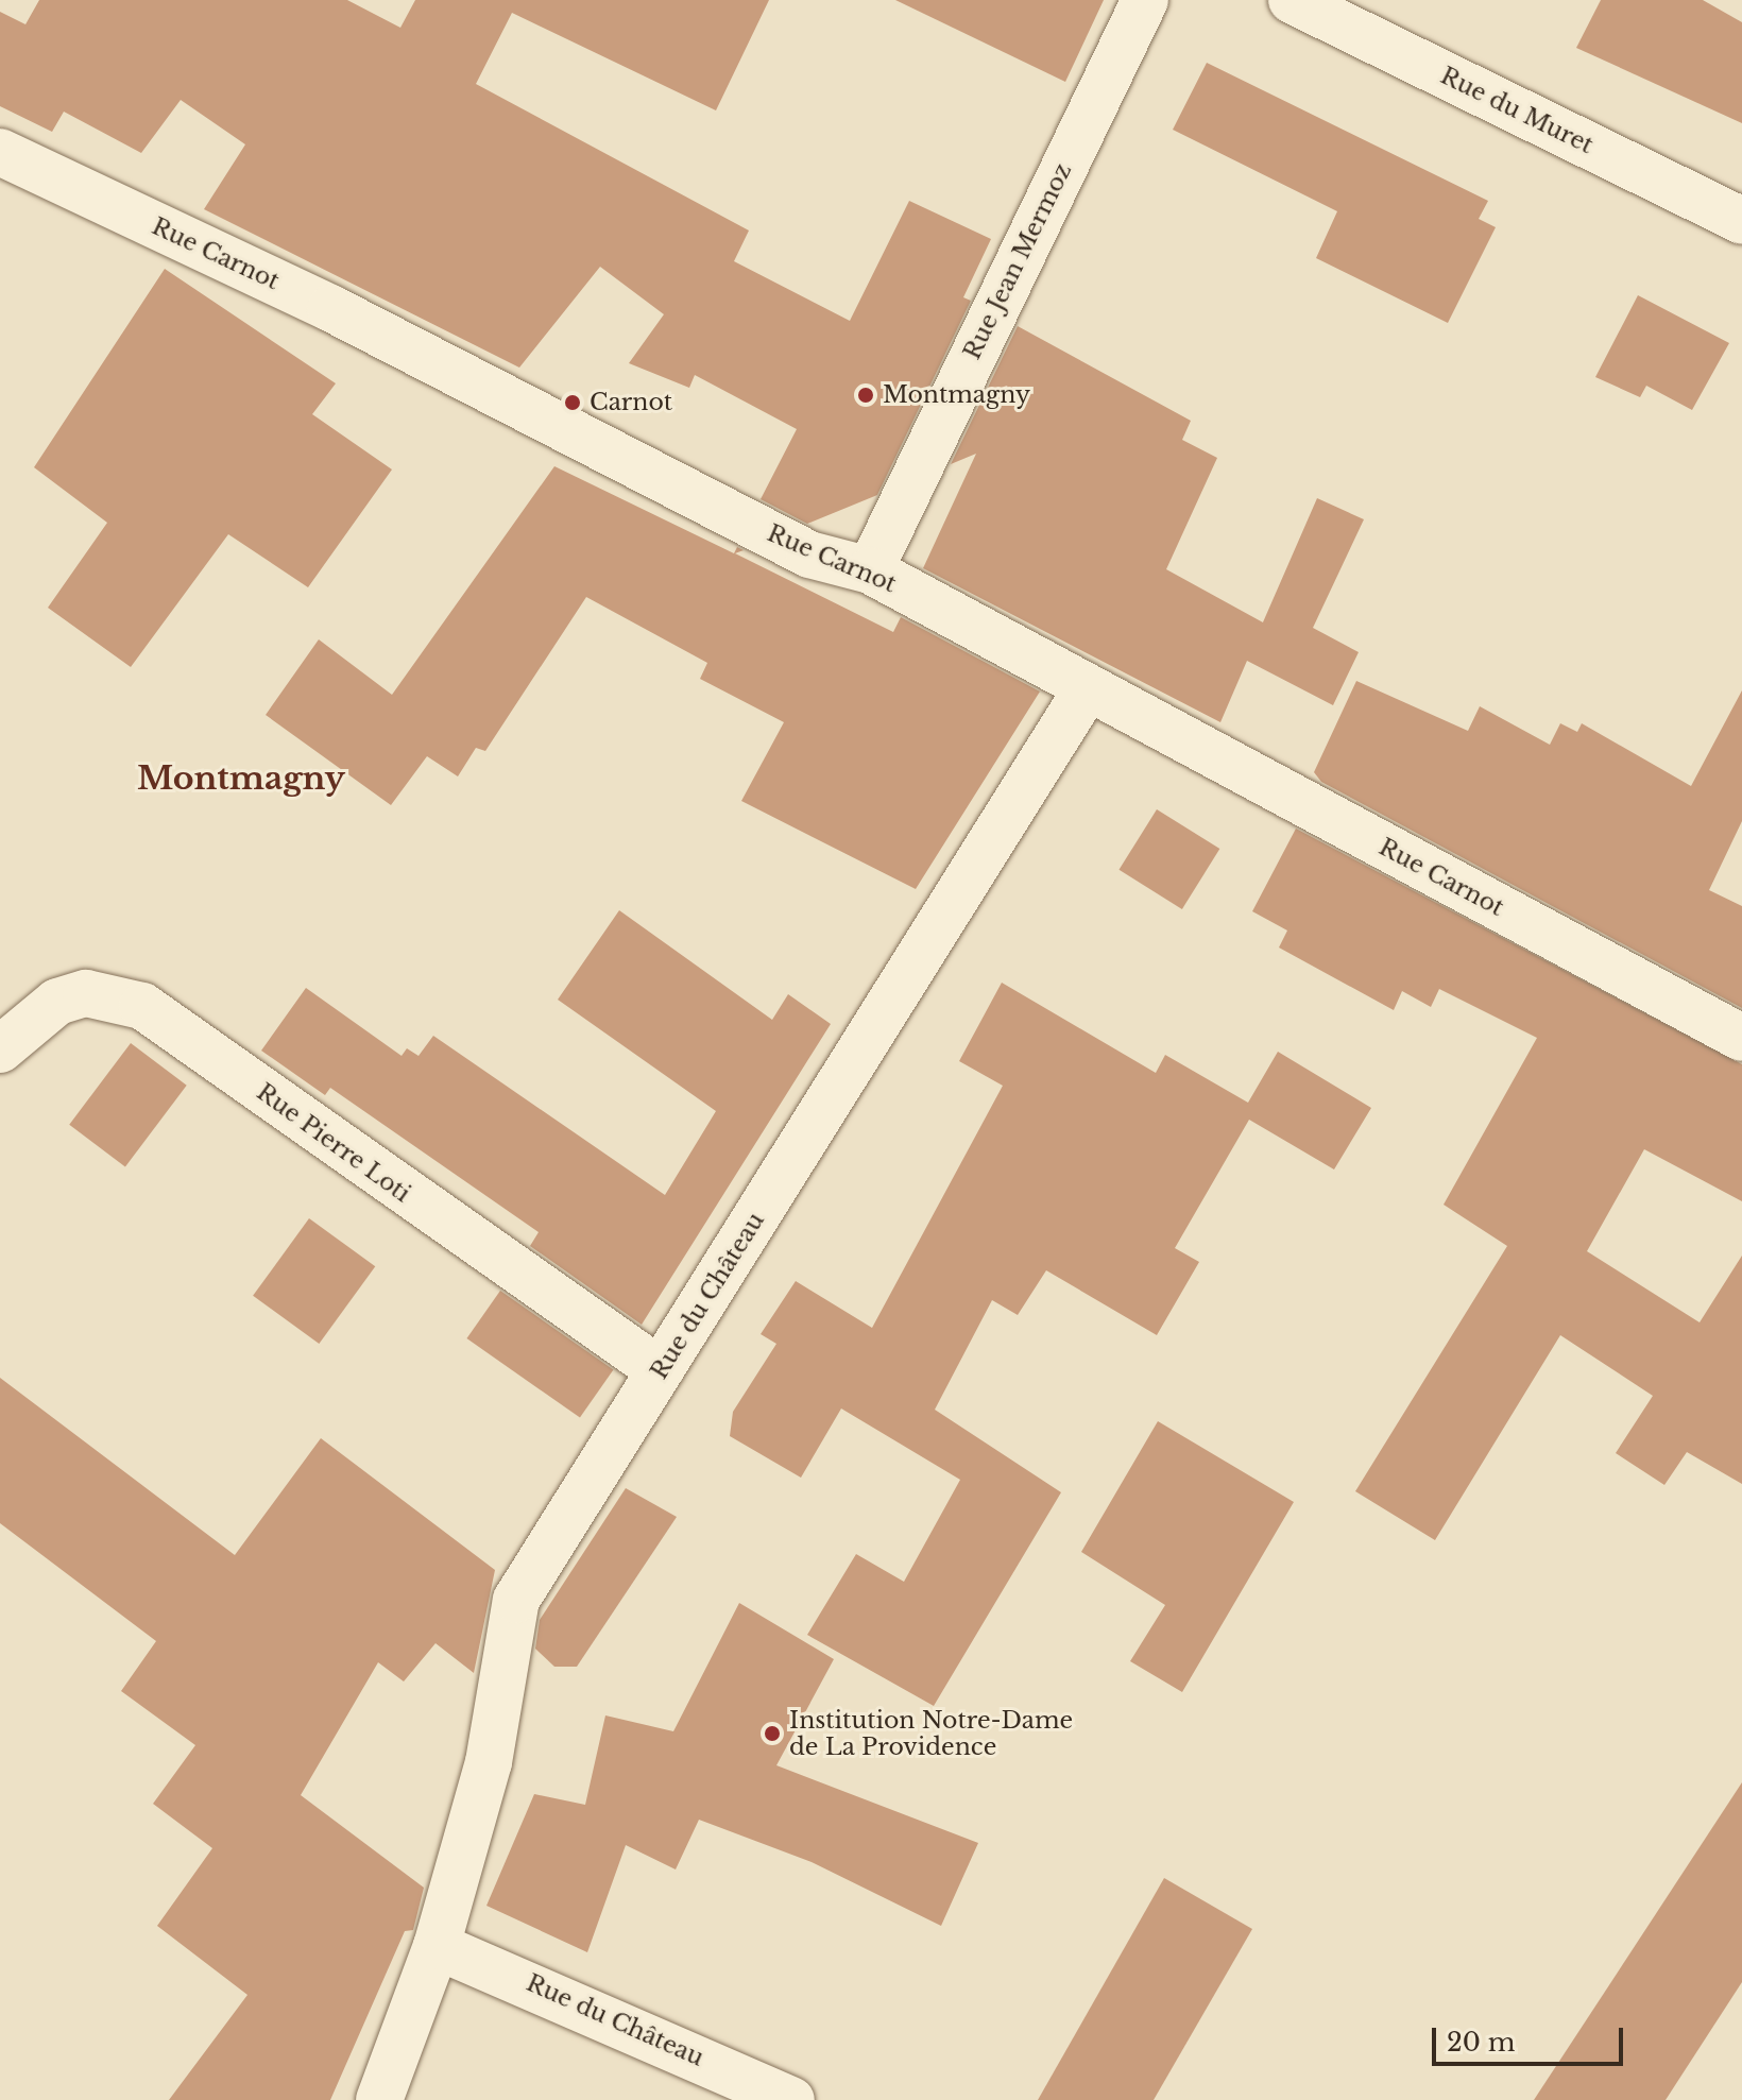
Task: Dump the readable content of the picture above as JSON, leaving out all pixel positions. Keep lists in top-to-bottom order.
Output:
{
  "streets": {
    "street": [
      "Rue du Muret",
      "Rue Carnot",
      "Rue Jean Mermoz",
      "Rue Pierre Loti",
      "Rue du Château"
    ]
  },
  "crossings": [
    ["Rue Carnot", "Rue Jean Mermoz"],
    ["Rue Carnot", "Rue du Château"],
    ["Rue Pierre Loti", "Rue du Château"]
  ],
  "districts": ["Montmagny"],
  "places": ["Montmagny", "Carnot", "Institution Notre-Dame de La Providence"],
  "scale_bar": "20 m"
}
